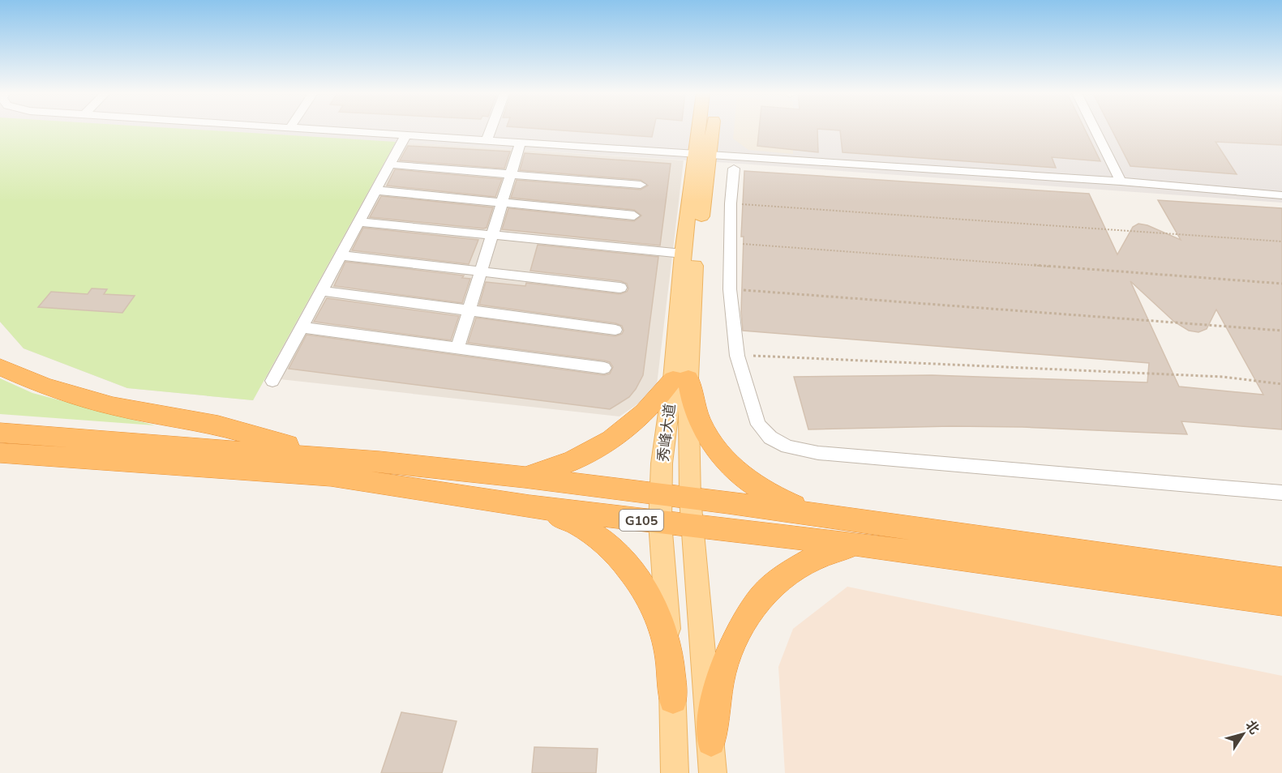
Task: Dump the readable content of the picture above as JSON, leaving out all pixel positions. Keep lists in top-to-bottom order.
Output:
{
  "streets": {
    "highway": ["G105"],
    "main road": ["秀峰大道"]
  },
  "crossings": [
    ["秀峰大道", "G105"]
  ],
  "north": "top right"
}
